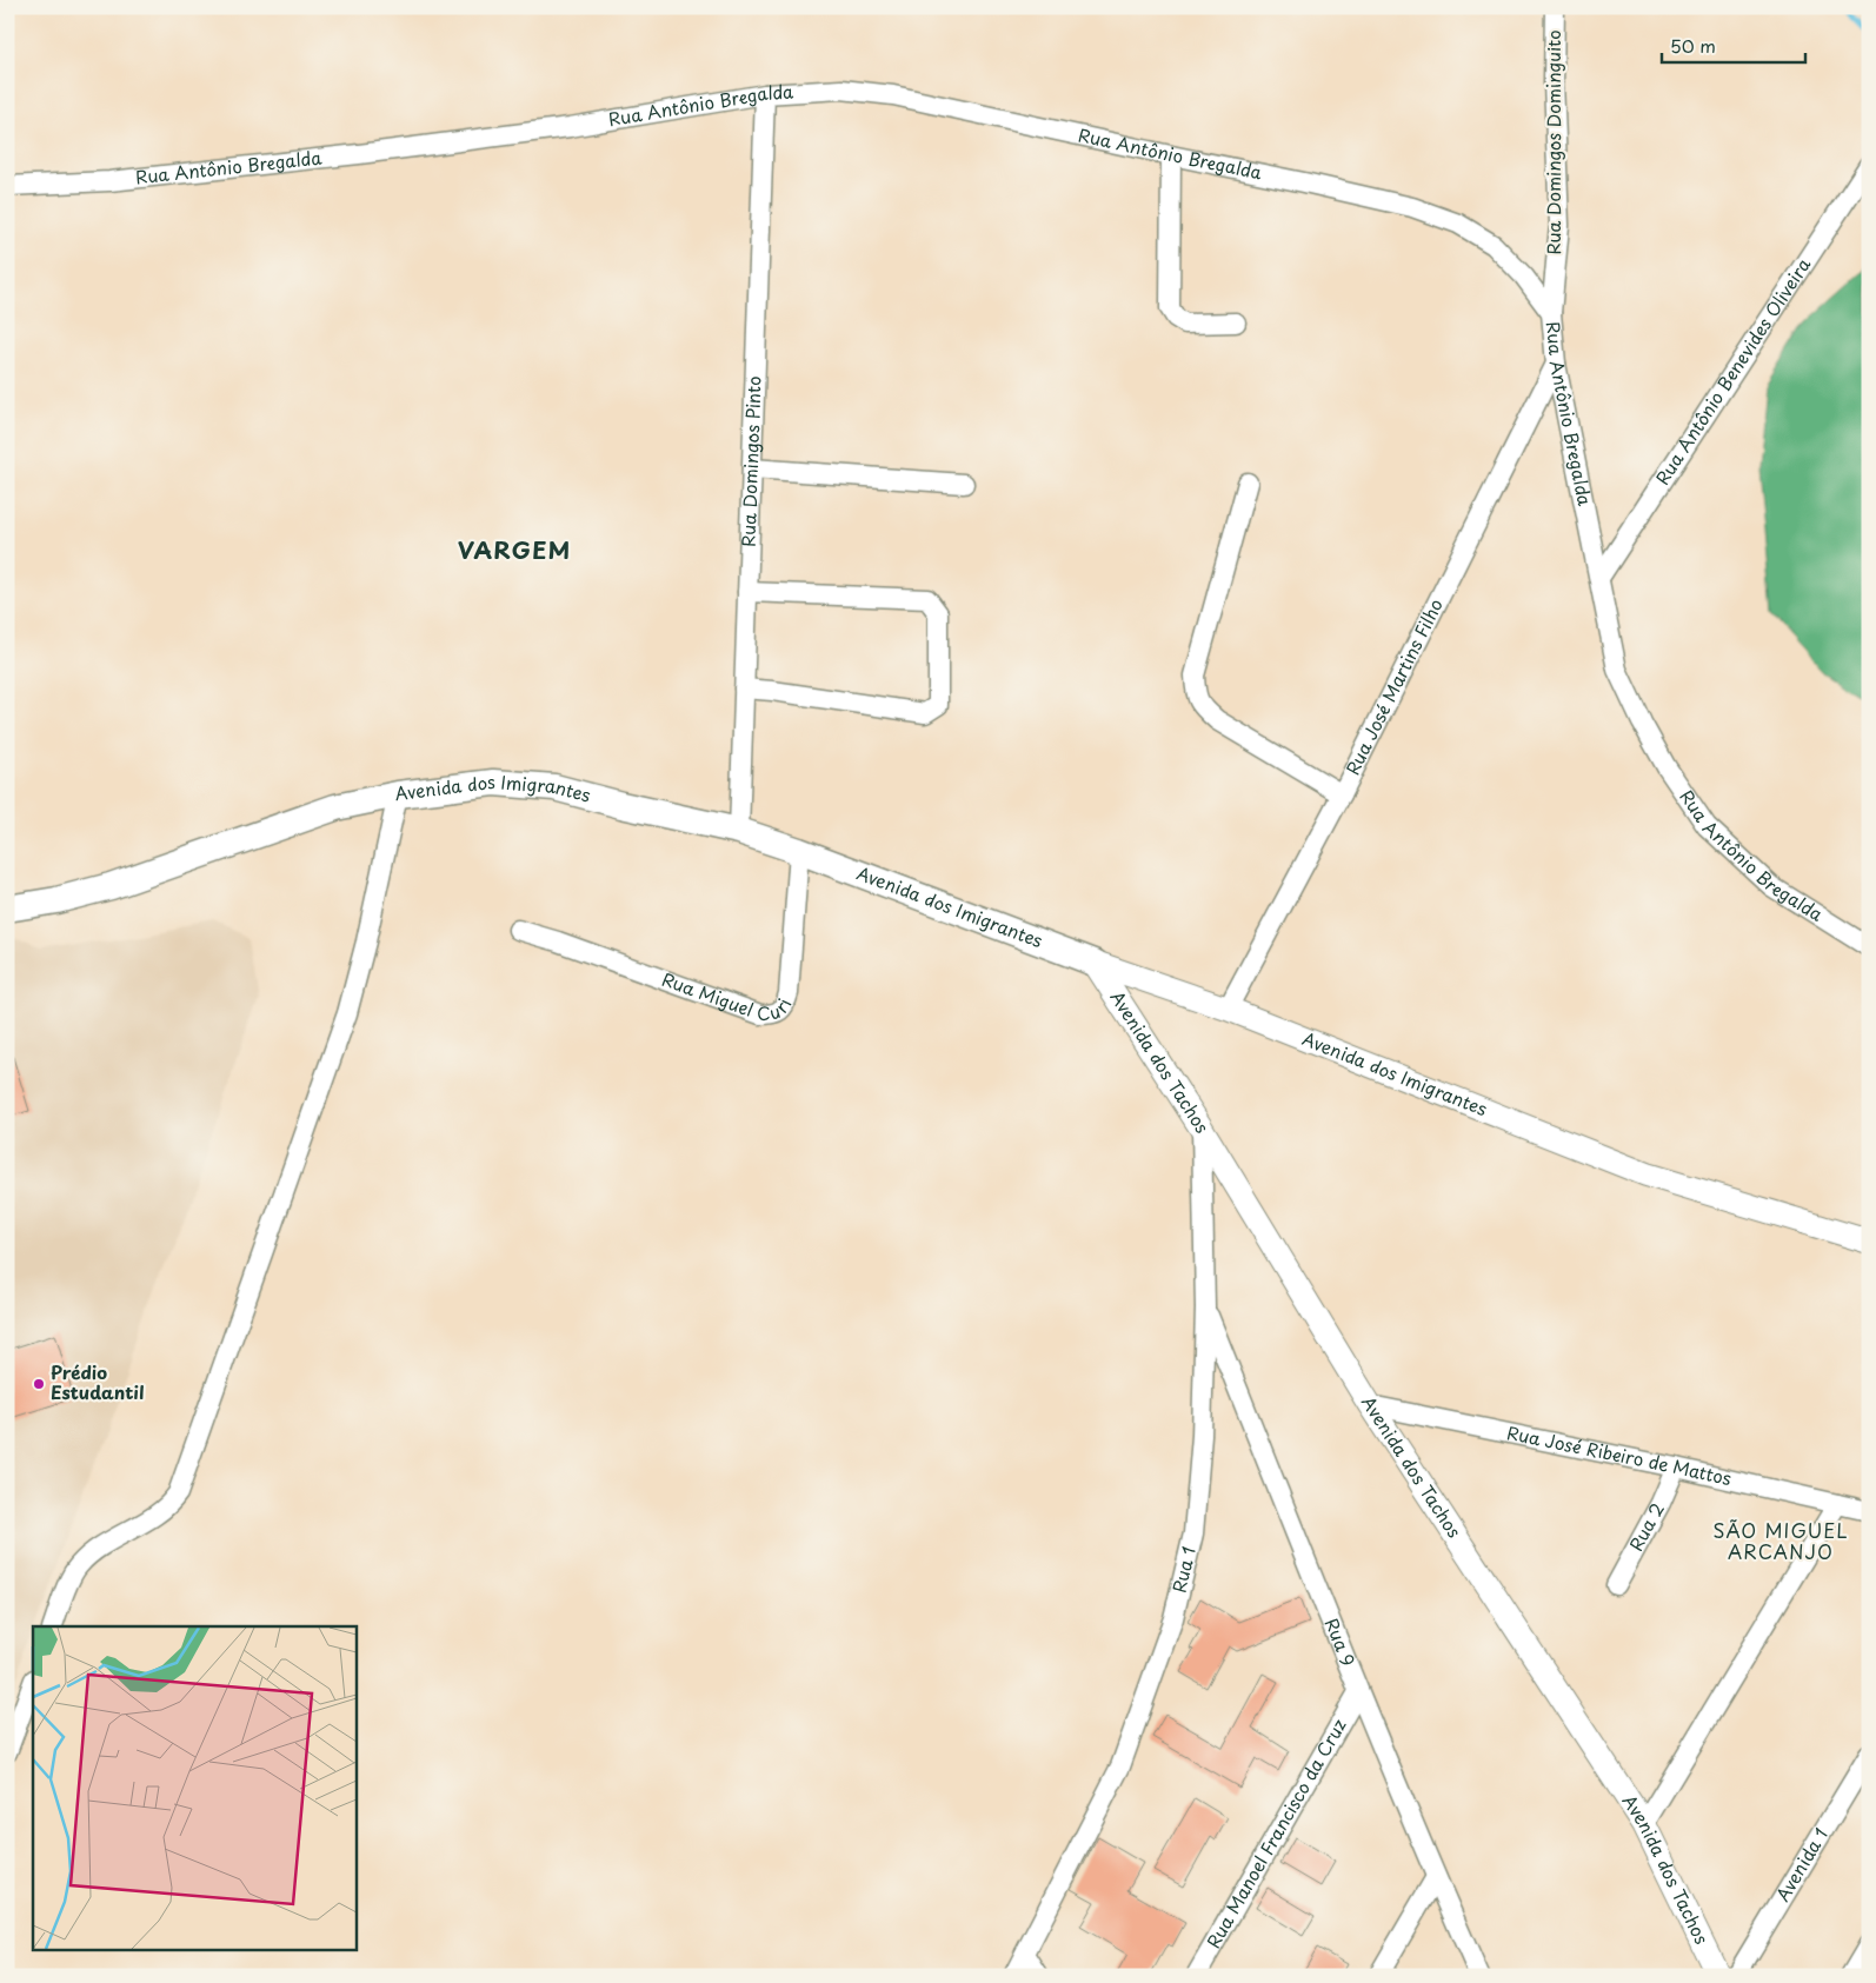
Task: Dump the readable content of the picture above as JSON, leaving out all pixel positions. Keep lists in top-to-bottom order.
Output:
{
  "streets": {
    "main road": ["Avenida dos Imigrantes"],
    "street": [
      "Rua Antônio Bregalda",
      "Rua Domingos Dominguito",
      "Rua Antônio Benevides Oliveira",
      "Rua Domingos Pinto",
      "Rua José Martins Filho",
      "Rua Miguel Curi",
      "Avenida dos Tachos",
      "Rua José Ribeiro de Mattos",
      "Rua 2",
      "Rua 1",
      "Rua 9",
      "Rua Manoel Francisco da Cruz",
      "Avenida 1"
    ]
  },
  "crossings": [
    ["Rua Antônio Bregalda", "Rua Domingos Dominguito"],
    ["Rua Antônio Bregalda", "Rua Antônio Benevides Oliveira"],
    ["Rua Antônio Bregalda", "Rua Domingos Pinto"],
    ["Rua Antônio Bregalda", "Rua José Martins Filho"],
    ["Rua Domingos Pinto", "Avenida dos Imigrantes"],
    ["Rua José Martins Filho", "Avenida dos Imigrantes"],
    ["Avenida dos Imigrantes", "Rua Miguel Curi"],
    ["Avenida dos Imigrantes", "Avenida dos Tachos"],
    ["Avenida dos Tachos", "Rua José Ribeiro de Mattos"],
    ["Avenida dos Tachos", "Rua 1"],
    ["Rua José Ribeiro de Mattos", "Rua 2"],
    ["Rua 1", "Rua 9"],
    ["Rua 9", "Rua Manoel Francisco da Cruz"]
  ],
  "districts": ["VARGEM", "SÃO MIGUEL ARCANJO"],
  "places": ["Prédio Estudantil"],
  "scale_bar": "50 m"
}
